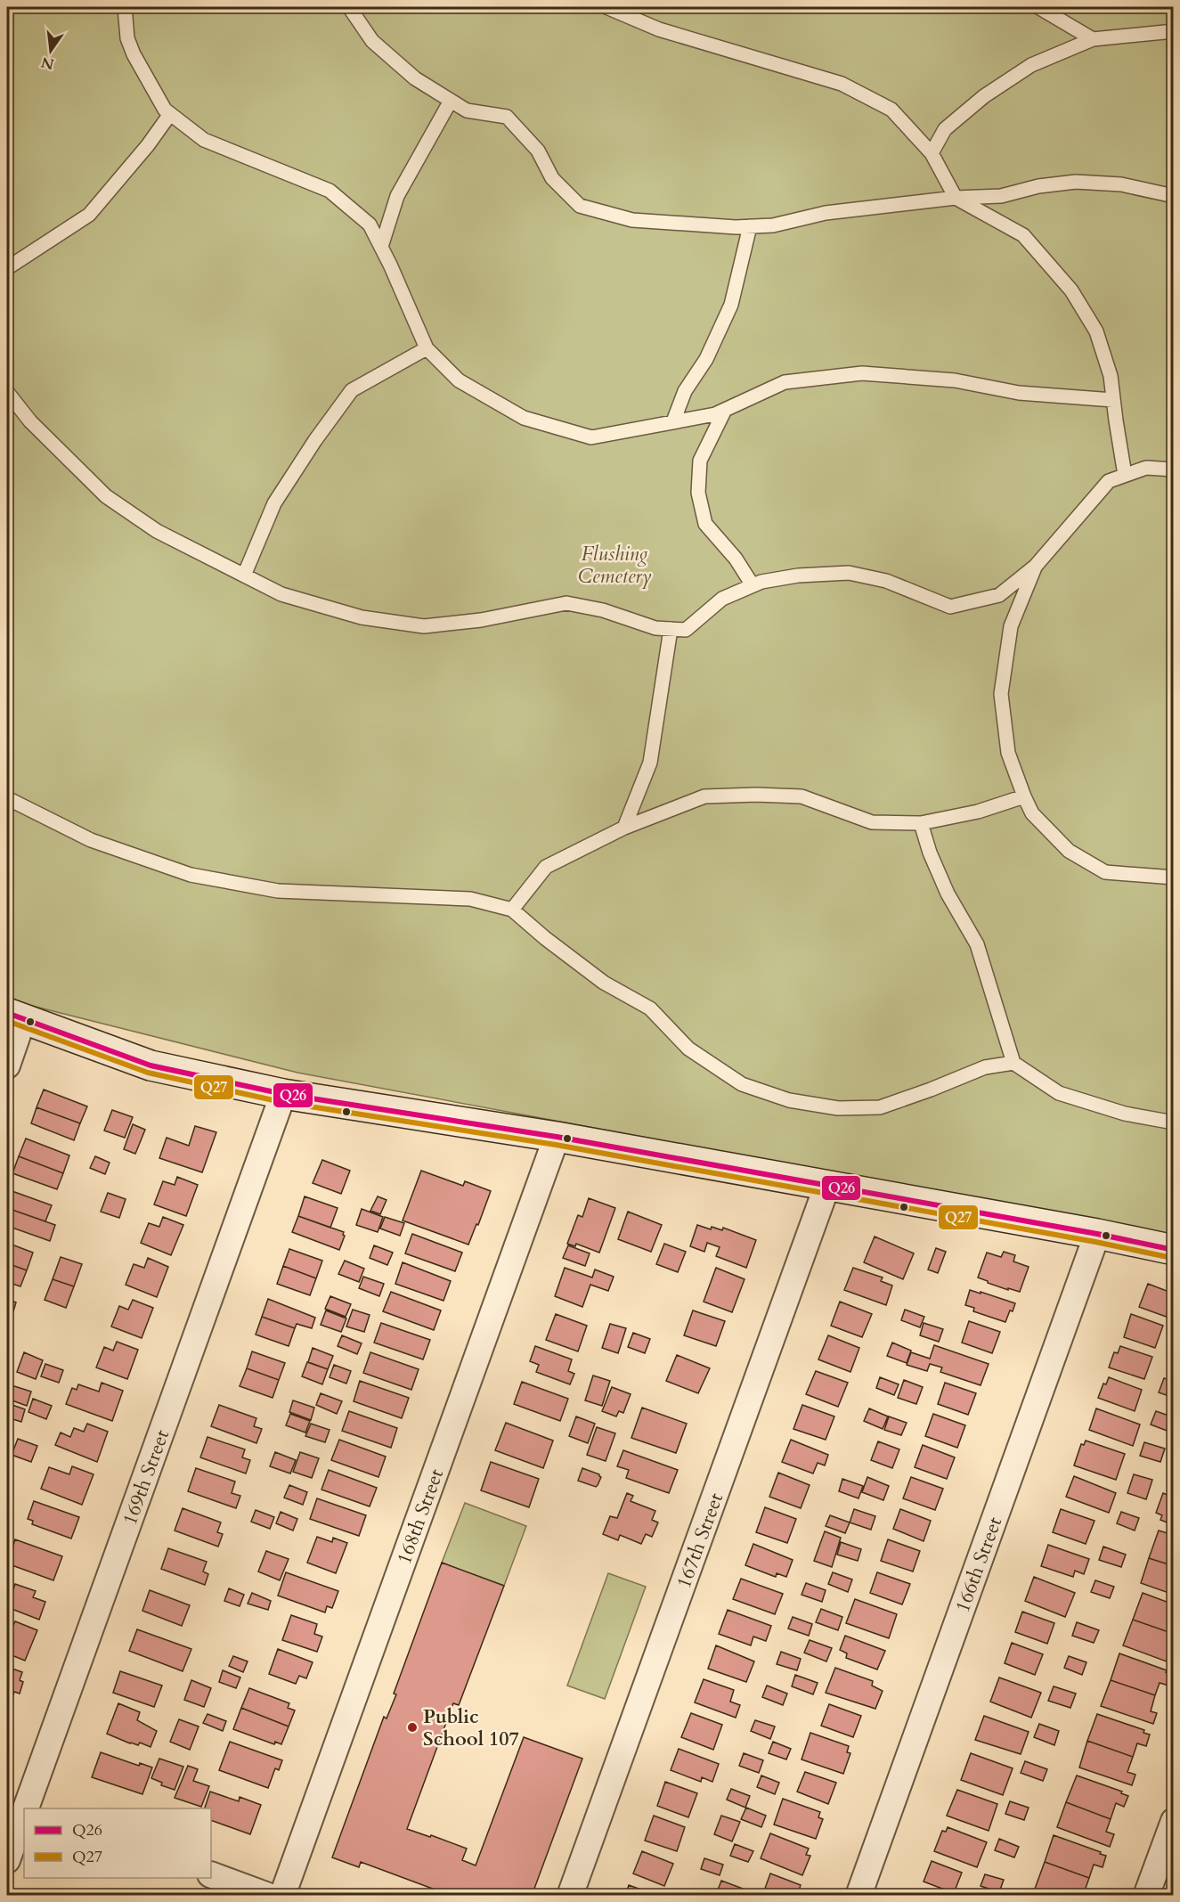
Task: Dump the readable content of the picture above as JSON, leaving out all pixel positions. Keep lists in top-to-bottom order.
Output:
{
  "streets": {
    "street": [
      "169th Street",
      "168th Street",
      "167th Street",
      "166th Street"
    ]
  },
  "parks": ["Flushing Cemetery"],
  "places": ["Public School 107"],
  "lines": ["transit line Q26", "transit line Q27"],
  "legend": ["Q26", "Q27"],
  "north": "bottom"
}
